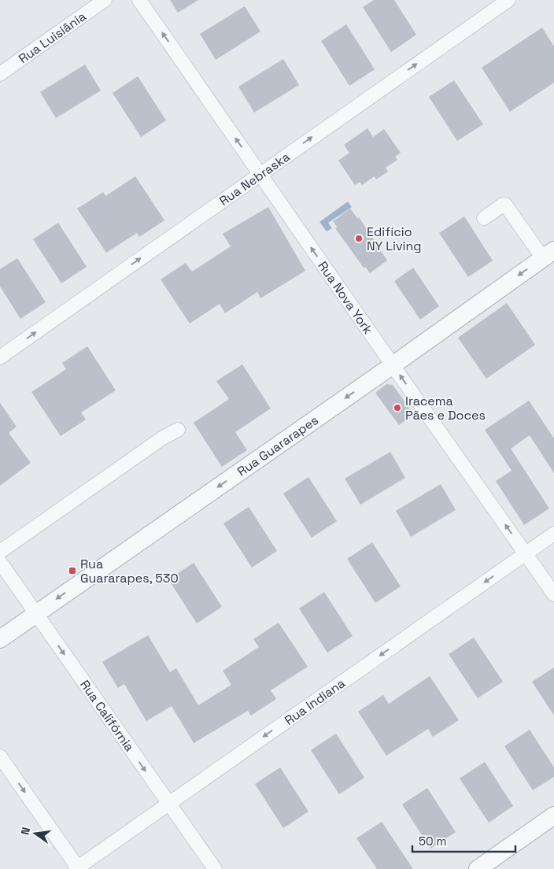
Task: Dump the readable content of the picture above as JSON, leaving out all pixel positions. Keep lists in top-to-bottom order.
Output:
{
  "streets": {
    "street": [
      "Rua Luisiânia",
      "Rua Nebraska",
      "Rua Nova York",
      "Rua Guararapes",
      "Rua Indiana",
      "Rua Califórnia"
    ]
  },
  "crossings": [
    ["Rua Nebraska", "Rua Nova York"],
    ["Rua Nova York", "Rua Guararapes"],
    ["Rua Nova York", "Rua Indiana"],
    ["Rua Guararapes", "Rua Califórnia"],
    ["Rua Indiana", "Rua Califórnia"]
  ],
  "one_way": ["Rua Nebraska", "Rua Nova York", "Rua Indiana"],
  "places": {
    "other": ["Edifício NY Living", "Iracema Pães e Doces"],
    "transit": ["Rua Guararapes, 530"]
  },
  "scale_bar": "50 m",
  "north": "left"
}
